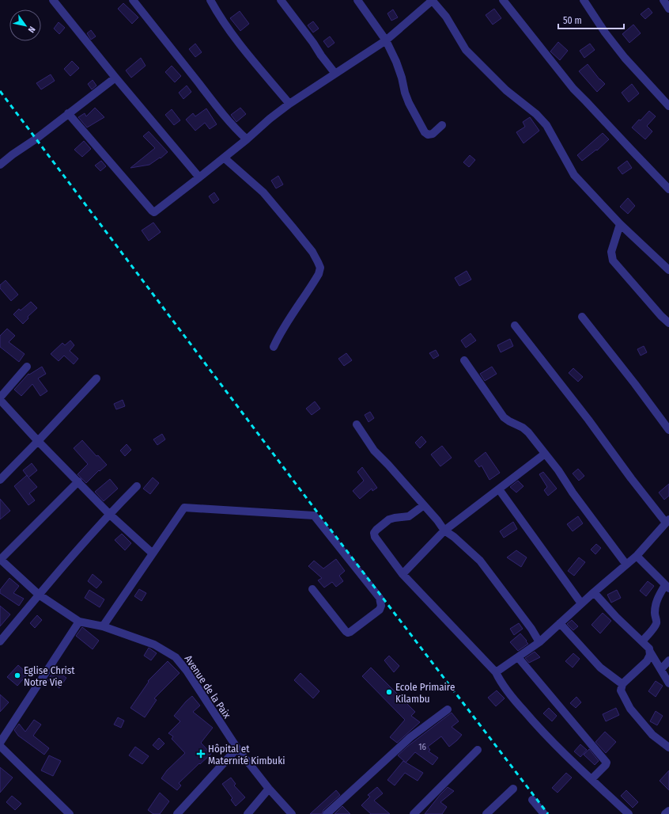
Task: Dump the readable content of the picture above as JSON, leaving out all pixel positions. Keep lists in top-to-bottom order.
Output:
{
  "streets": {
    "street": ["Avenue de la Paix"]
  },
  "places": {
    "other": ["Eglise Christ Notre Vie", "Ecole Primaire Kilambu"],
    "health": ["Hôpital et Maternité Kimbuki"]
  },
  "house_numbers": ["16"],
  "scale_bar": "50 m",
  "north": "bottom right"
}
